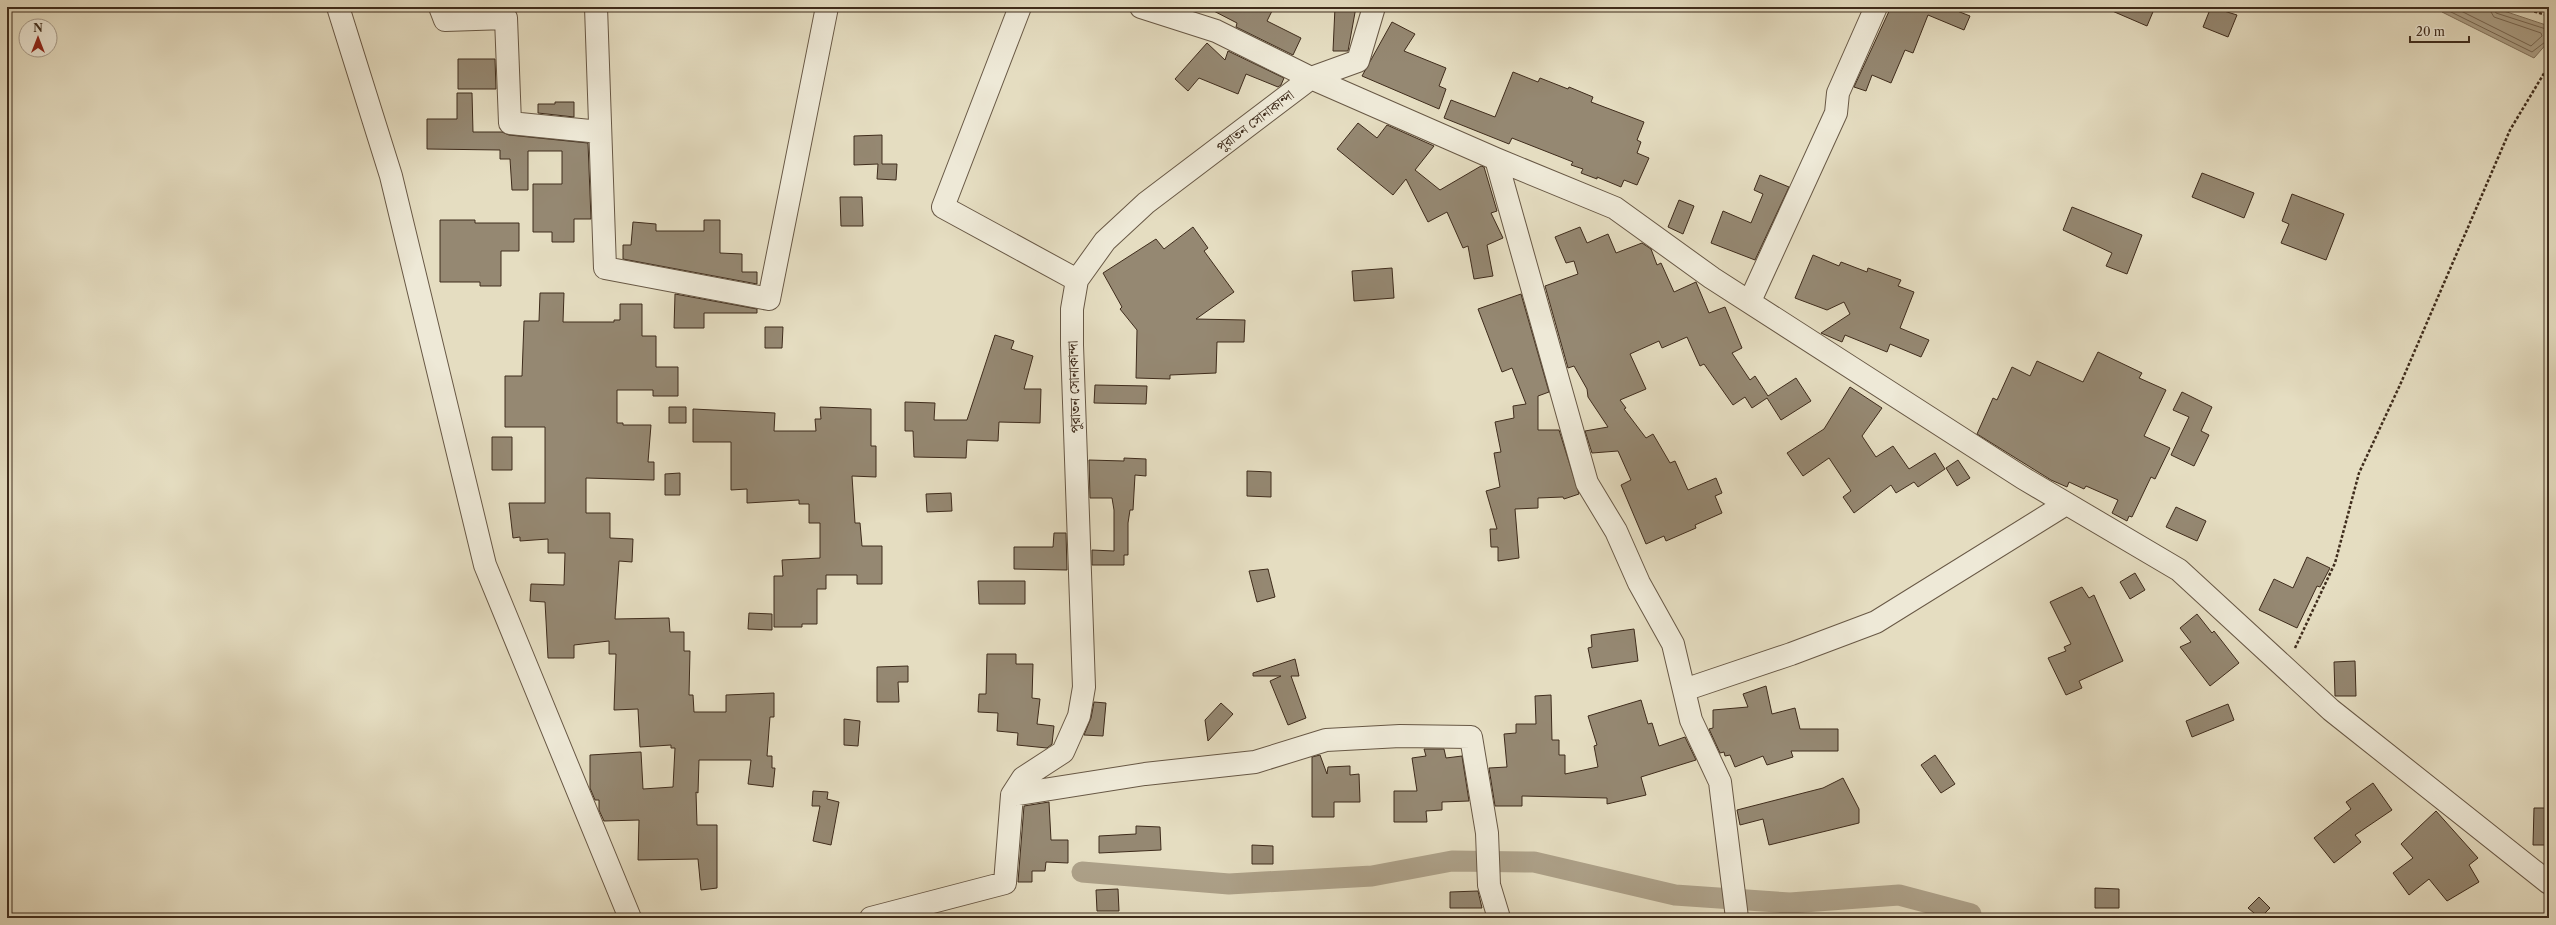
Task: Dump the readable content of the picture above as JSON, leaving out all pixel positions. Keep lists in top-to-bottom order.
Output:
{
  "streets": {
    "street": ["পুরাতন সোনাকান্দা"]
  },
  "scale_bar": "20 m",
  "north": "top"
}
